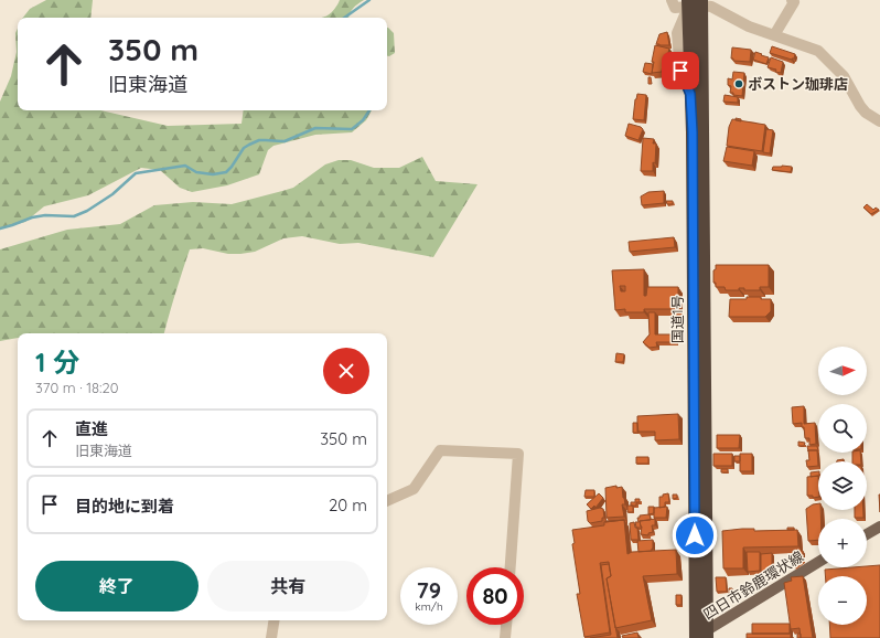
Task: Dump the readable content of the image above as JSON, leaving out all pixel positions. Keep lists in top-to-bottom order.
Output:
{
  "streets": {
    "highway": ["国道1号"],
    "main road": ["四日市鈴鹿環状線"]
  },
  "crossings": [
    ["国道1号", "四日市鈴鹿環状線"]
  ],
  "places": ["ボストン珈琲店"],
  "north": "right",
  "page": {
    "turn": ["350 m", "旧東海道"],
    "heading": ["1 分", "370 m · 18:20"],
    "map_buttons": ["+", "−"],
    "list": [
      {
        "name": "直進",
        "note": "旧東海道",
        "value": "350 m"
      },
      {
        "name": "目的地に到着",
        "value": "20 m"
      }
    ],
    "buttons": ["終了", "共有"],
    "speed": "79 km/h",
    "limit": "80"
  }
}
